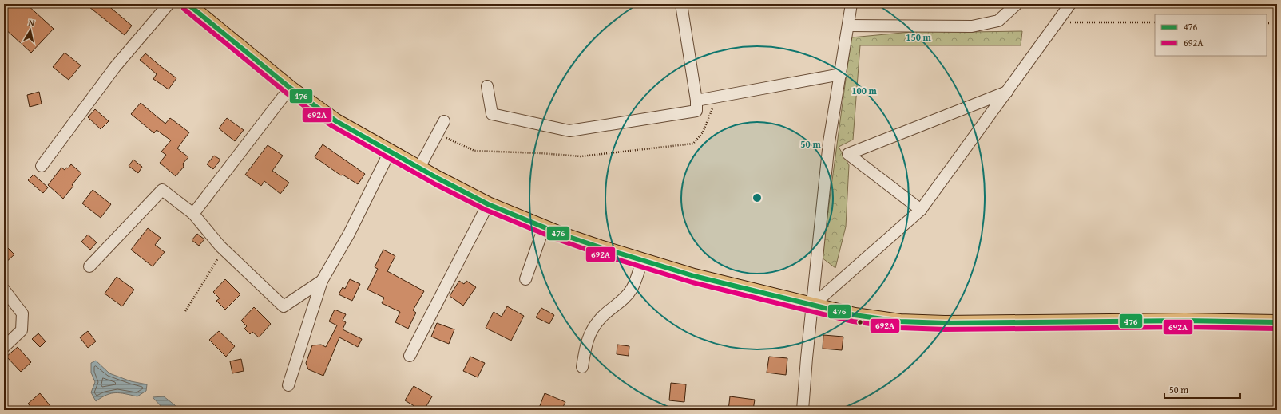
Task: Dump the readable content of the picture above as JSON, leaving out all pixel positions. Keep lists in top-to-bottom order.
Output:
{
  "lines": ["transit line 476", "transit line 692А"],
  "legend": ["476", "692А"],
  "scale_bar": "50 m",
  "north": "top",
  "rings": ["150 m", "100 m", "50 m"]
}
